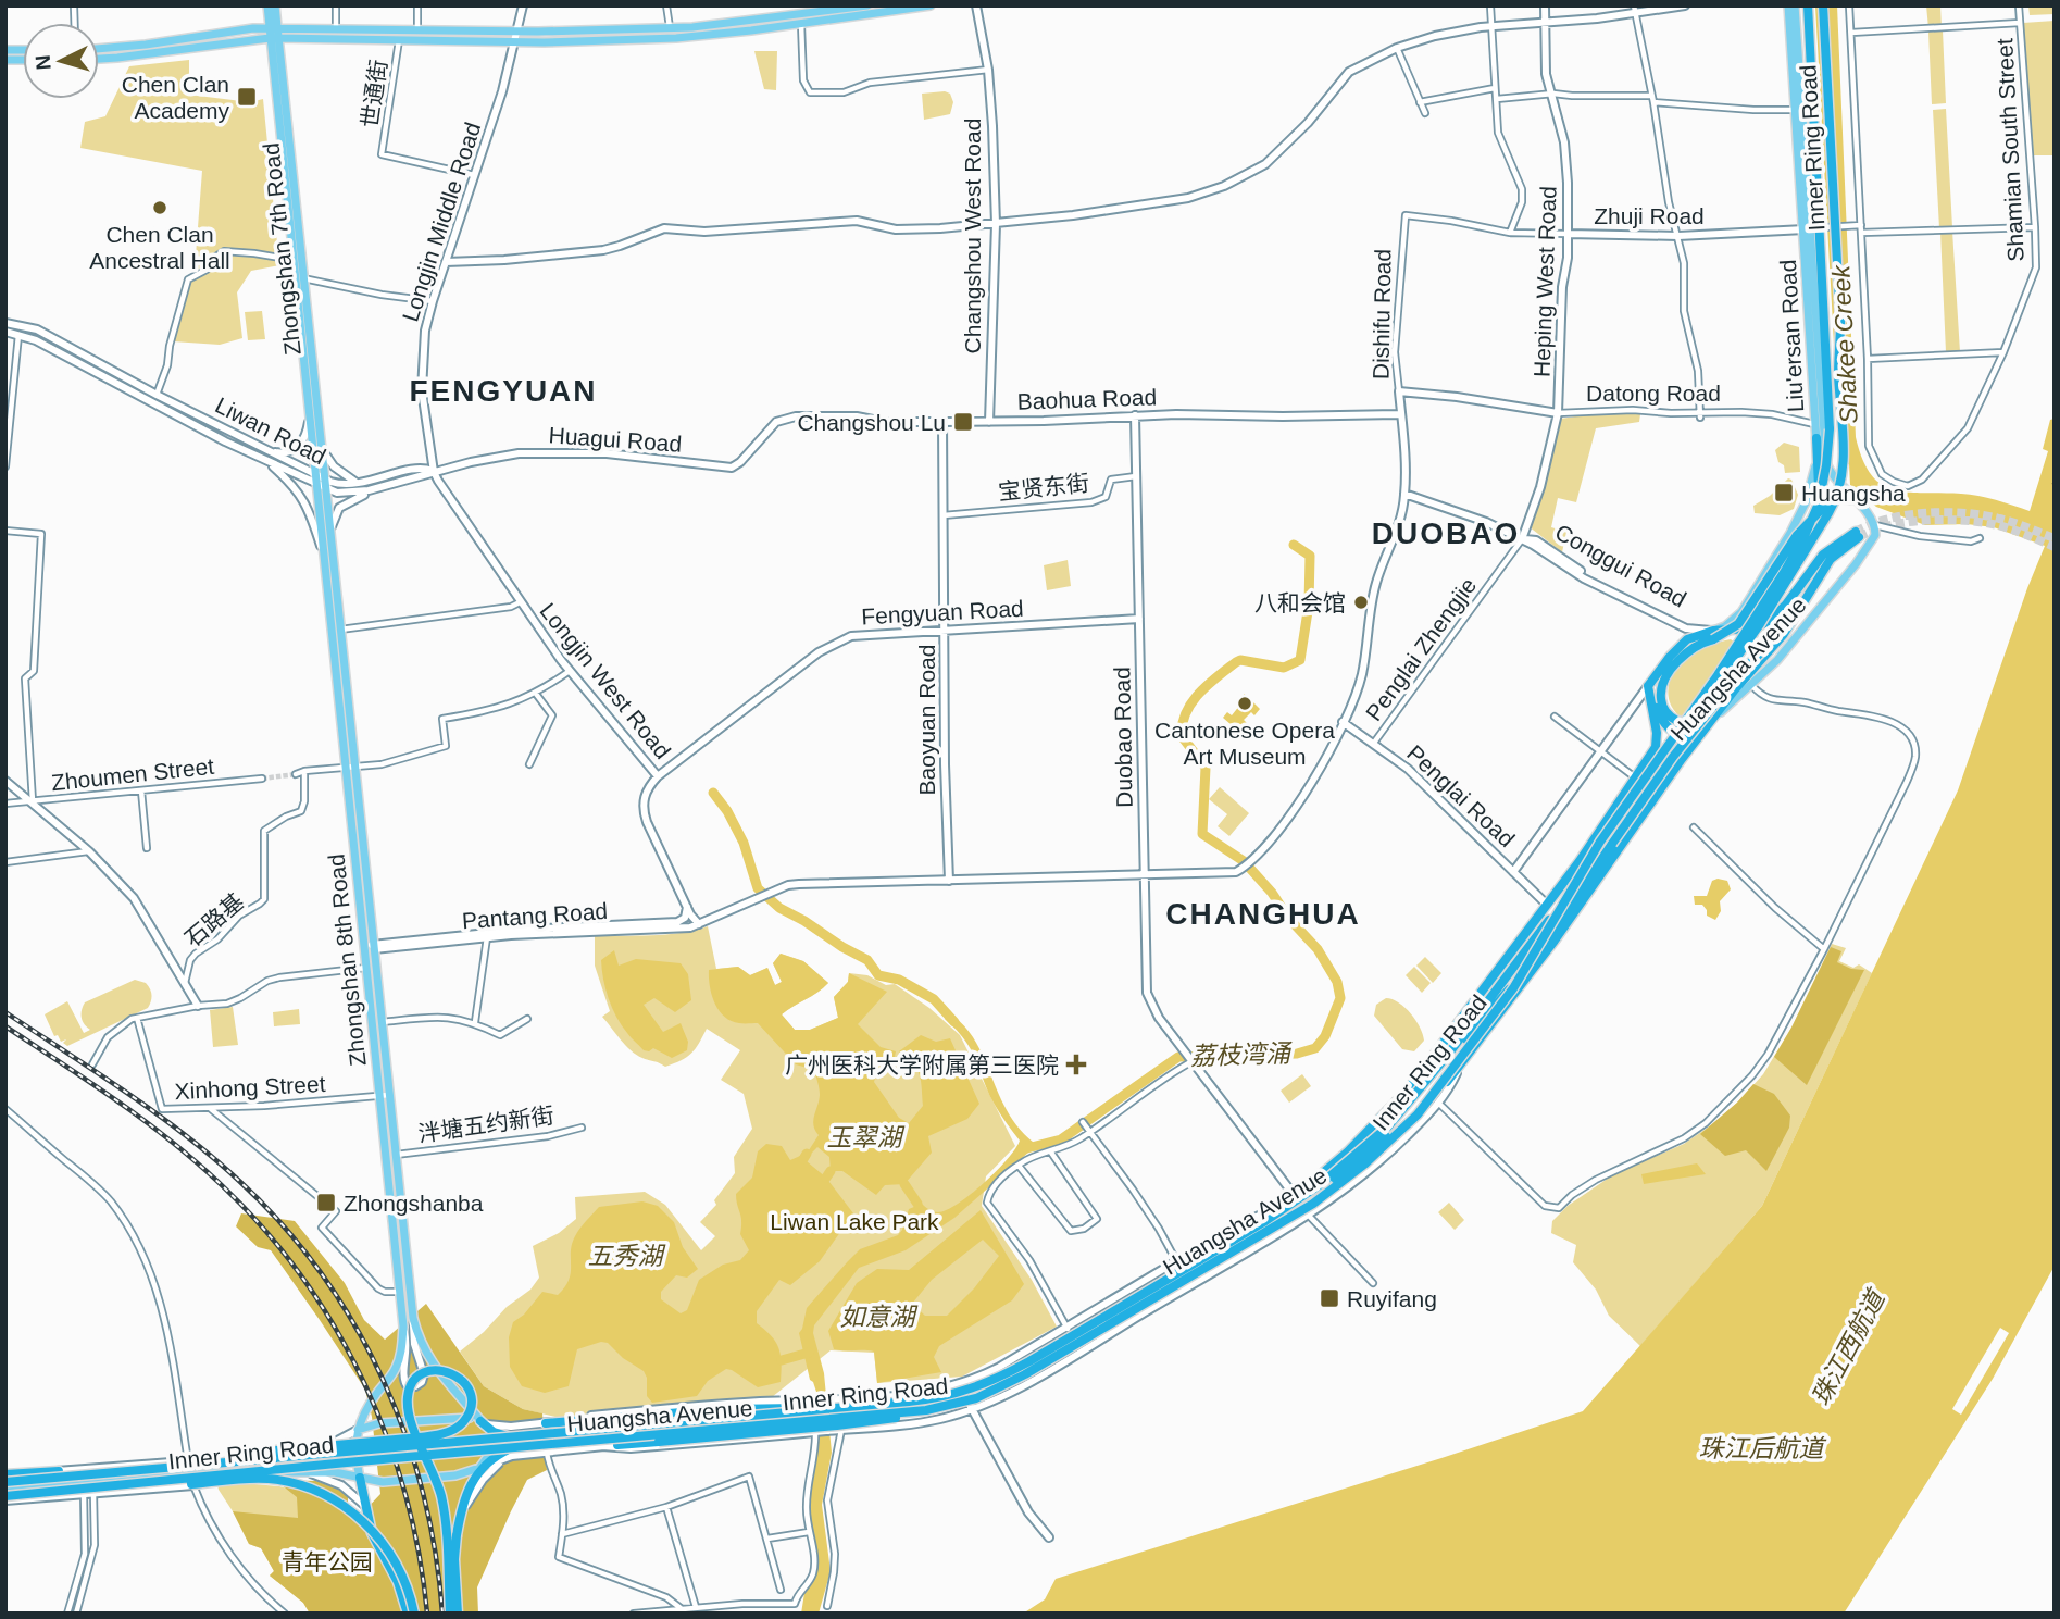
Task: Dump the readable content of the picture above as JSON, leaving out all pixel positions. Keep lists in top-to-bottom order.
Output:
{
  "streets": {
    "highway": ["Inner Ring Road", "Huangsha Avenue"],
    "main road": ["Zhongshan 7th Road", "Liu'ersan Road", "Zhongshan 8th Road"],
    "street": [
      "世通街",
      "Shamian South Street",
      "Zhuji Road",
      "Longjin Middle Road",
      "Changshou West Road",
      "Heping West Road",
      "Dishifu Road",
      "Datong Road",
      "Baohua Road",
      "Liwan Road",
      "Huagui Road",
      "宝贤东街",
      "Conggui Road",
      "Fengyuan Road",
      "Penglai Zhengjie",
      "Longjin West Road",
      "Baoyuan Road",
      "Duobao Road",
      "Zhoumen Street",
      "Penglai Road",
      "Pantang Road",
      "石路基",
      "Xinhong Street",
      "泮塘五约新街"
    ]
  },
  "crossings": [
    ["世通街", "Longjin Middle Road"],
    ["Inner Ring Road", "Liu'ersan Road"],
    ["Inner Ring Road", "Huangsha Avenue"],
    ["Zhuji Road", "Heping West Road"],
    ["Zhuji Road", "Dishifu Road"],
    ["Zhuji Road", "Liu'ersan Road"],
    ["Longjin Middle Road", "Liwan Road"],
    ["Longjin Middle Road", "Huagui Road"],
    ["Longjin Middle Road", "Longjin West Road"],
    ["Changshou West Road", "Baohua Road"],
    ["Zhongshan 7th Road", "Liwan Road"],
    ["Zhongshan 7th Road", "Zhongshan 8th Road"],
    ["Heping West Road", "Datong Road"],
    ["Heping West Road", "Conggui Road"],
    ["Heping West Road", "Penglai Zhengjie"],
    ["Dishifu Road", "Datong Road"],
    ["Dishifu Road", "Baohua Road"],
    ["Dishifu Road", "Conggui Road"],
    ["Dishifu Road", "Duobao Road"],
    ["Dishifu Road", "Penglai Road"],
    ["Liu'ersan Road", "Datong Road"],
    ["Liu'ersan Road", "Conggui Road"],
    ["Baohua Road", "Huagui Road"],
    ["Baohua Road", "Baoyuan Road"],
    ["Baohua Road", "Duobao Road"],
    ["Liwan Road", "Huagui Road"],
    ["Liwan Road", "Longjin West Road"],
    ["Liwan Road", "Zhongshan 8th Road"],
    ["Huagui Road", "Longjin West Road"],
    ["宝贤东街", "Baoyuan Road"],
    ["宝贤东街", "Duobao Road"],
    ["Conggui Road", "Penglai Zhengjie"],
    ["Fengyuan Road", "Longjin West Road"],
    ["Fengyuan Road", "Baoyuan Road"],
    ["Fengyuan Road", "Duobao Road"],
    ["Penglai Zhengjie", "Penglai Road"],
    ["Huangsha Avenue", "Penglai Road"],
    ["Longjin West Road", "Pantang Road"],
    ["Pantang Road", "Zhongshan 8th Road"],
    ["Zhongshan 8th Road", "Xinhong Street"],
    ["Zhongshan 8th Road", "泮塘五约新街"]
  ],
  "districts": ["FENGYUAN", "DUOBAO", "CHANGHUA"],
  "water": [
    "Shakee Creek",
    "荔枝湾涌",
    "玉翠湖",
    "五秀湖",
    "如意湖",
    "珠江西航道",
    "珠江后航道"
  ],
  "parks": ["Liwan Lake Park", "青年公园"],
  "places": {
    "transit": [
      "Chen Clan Academy",
      "Changshou Lu",
      "Huangsha",
      "Zhongshanba",
      "Ruyifang"
    ],
    "other": ["Chen Clan Ancestral Hall", "八和会馆", "Cantonese Opera Art Museum"],
    "health": ["广州医科大学附属第三医院"]
  },
  "north": "left"
}
